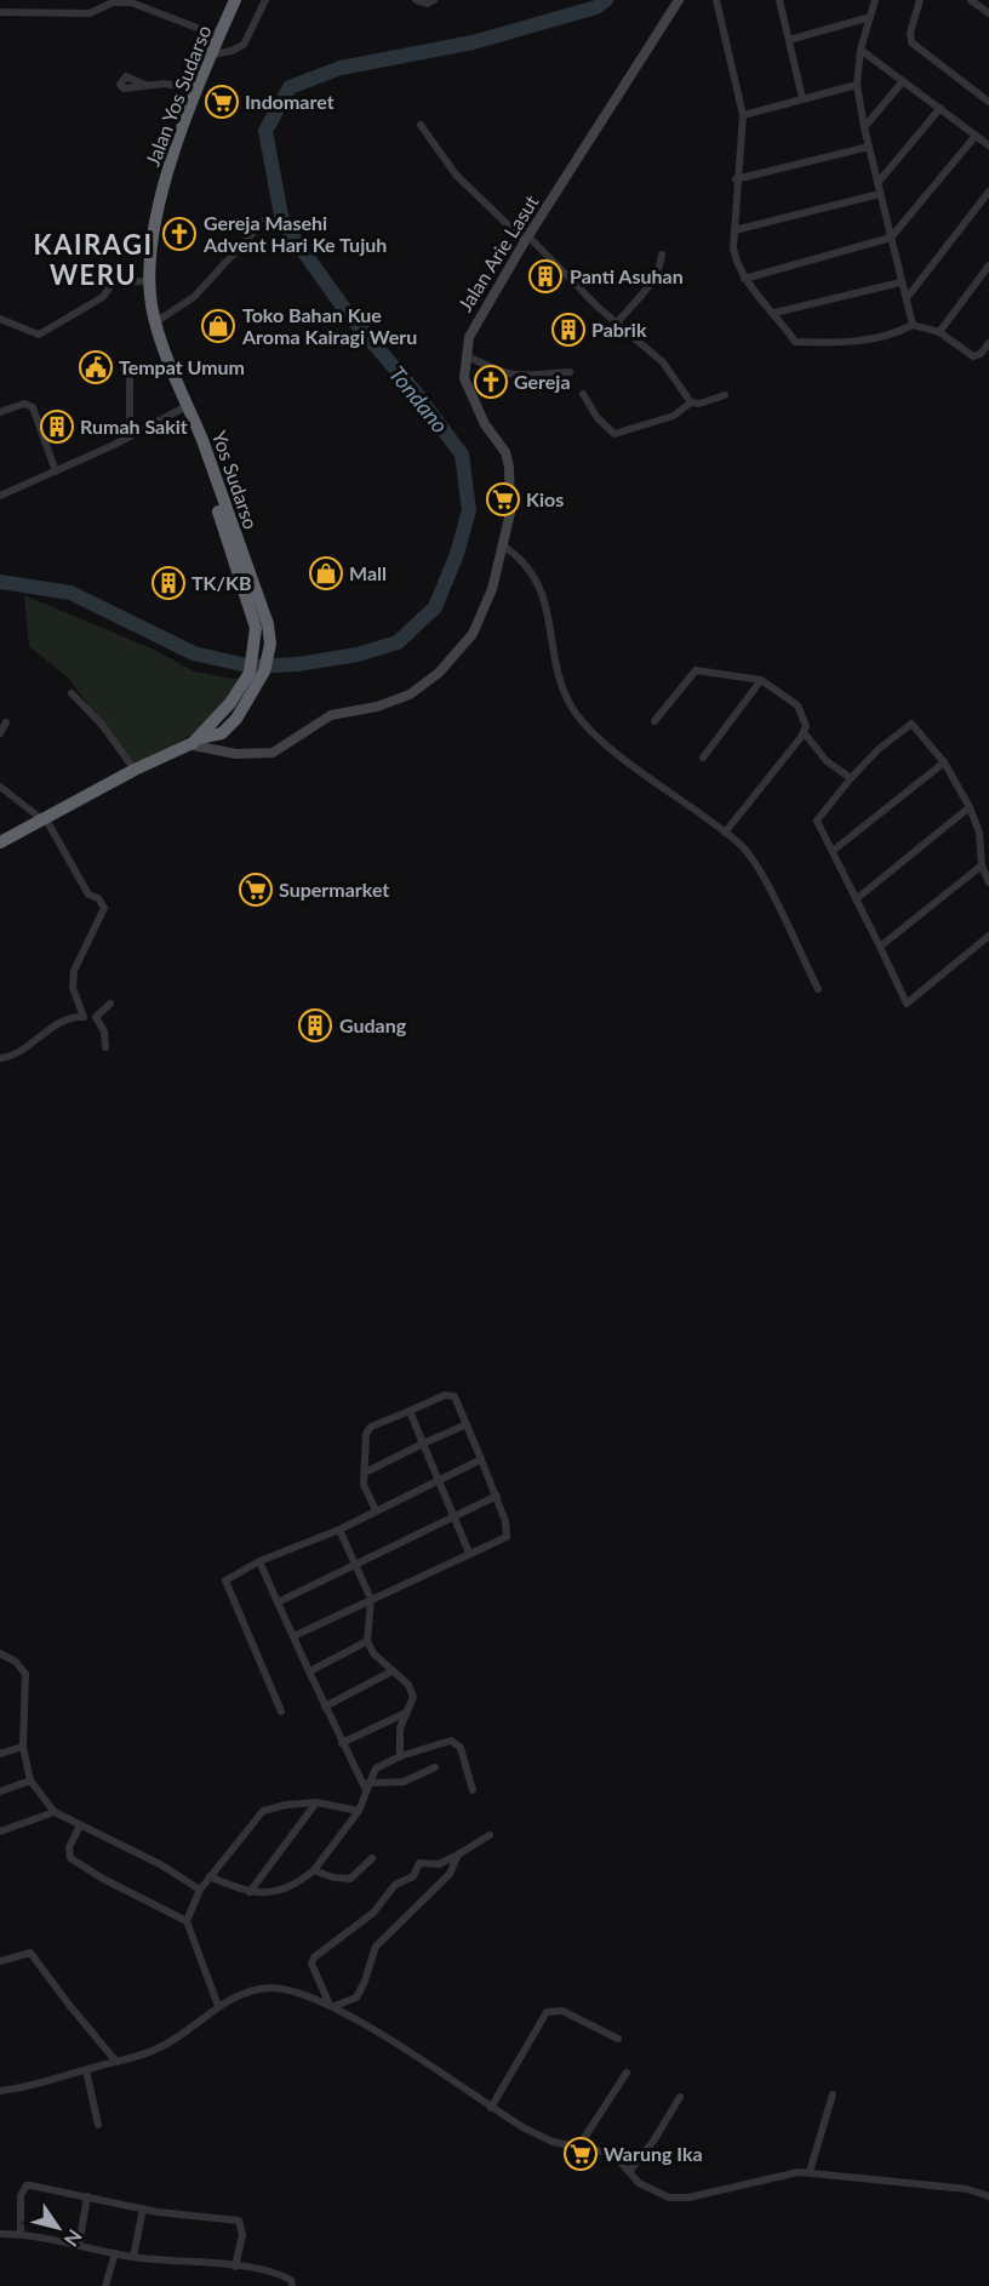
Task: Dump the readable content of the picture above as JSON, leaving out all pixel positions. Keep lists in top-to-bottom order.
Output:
{
  "streets": {
    "highway": ["Jalan Yos Sudarso", "Yos Sudarso"],
    "main road": ["Jalan Arie Lasut"]
  },
  "crossings": [
    ["Jalan Yos Sudarso", "Yos Sudarso"],
    ["Jalan Arie Lasut", "Yos Sudarso"]
  ],
  "districts": ["KAIRAGI WERU"],
  "water": ["Tondano"],
  "places": {
    "supermarket": [
      "Indomaret",
      "Kios",
      "Supermarket",
      "Warung Ika"
    ],
    "church": ["Gereja Masehi Advent Hari Ke Tujuh", "Gereja"],
    "building": [
      "Panti Asuhan",
      "Pabrik",
      "Rumah Sakit",
      "TK/KB",
      "Gudang"
    ],
    "shop": ["Toko Bahan Kue Aroma Kairagi Weru", "Mall"],
    "public building": ["Tempat Umum"]
  },
  "north": "bottom right"
}
